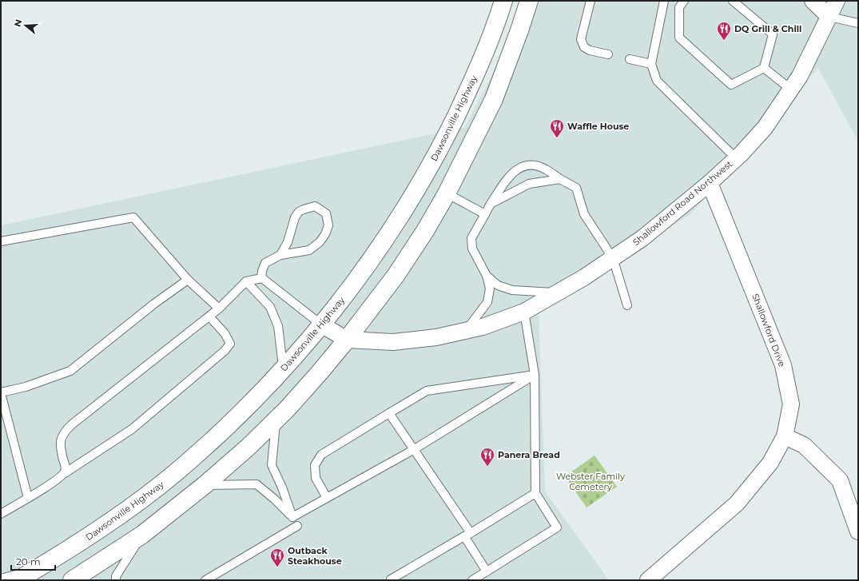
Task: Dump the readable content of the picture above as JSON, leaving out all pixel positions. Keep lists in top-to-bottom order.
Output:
{
  "streets": {
    "main road": ["Dawsonville Highway"],
    "street": ["Shallowford Road Northwest", "Shallowford Drive"]
  },
  "crossings": [
    ["Shallowford Road Northwest", "Shallowford Drive"]
  ],
  "parks": ["Webster Family Cemetery"],
  "places": {
    "restaurant": [
      "DQ Grill & Chill",
      "Waffle House",
      "Panera Bread",
      "Outback Steakhouse"
    ]
  },
  "scale_bar": "20 m",
  "north": "left"
}
